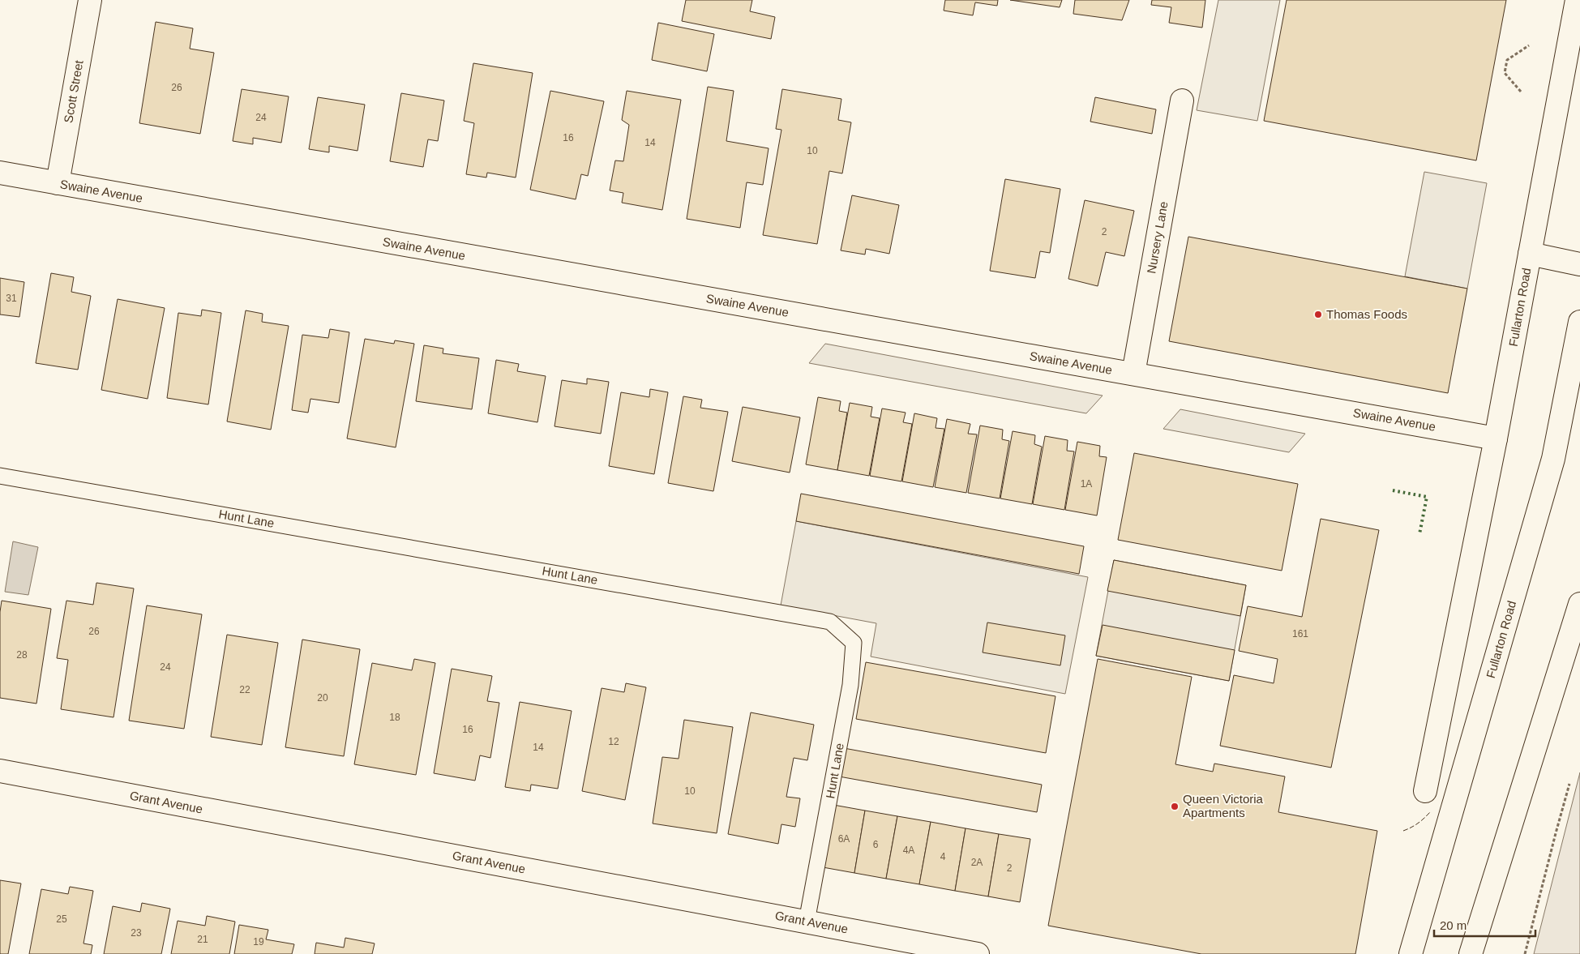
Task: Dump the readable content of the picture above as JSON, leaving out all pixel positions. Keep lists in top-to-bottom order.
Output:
{
  "streets": {
    "main road": [
      "Scott Street",
      "Swaine Avenue",
      "Nursery Lane",
      "Fullarton Road",
      "Grant Avenue"
    ],
    "lane": ["Hunt Lane"]
  },
  "crossings": [
    ["Scott Street", "Swaine Avenue"],
    ["Swaine Avenue", "Nursery Lane"],
    ["Swaine Avenue", "Fullarton Road"],
    ["Hunt Lane", "Grant Avenue"]
  ],
  "places": ["Thomas Foods", "Queen Victoria Apartments"],
  "house_numbers": [
    "26",
    "24",
    "16",
    "14",
    "10",
    "2",
    "31",
    "1A",
    "26",
    "161",
    "28",
    "24",
    "22",
    "20",
    "18",
    "16",
    "12",
    "14",
    "10",
    "6A",
    "6",
    "4A",
    "4",
    "2A",
    "2",
    "25",
    "23",
    "21",
    "19"
  ],
  "scale_bar": "20 m"
}
